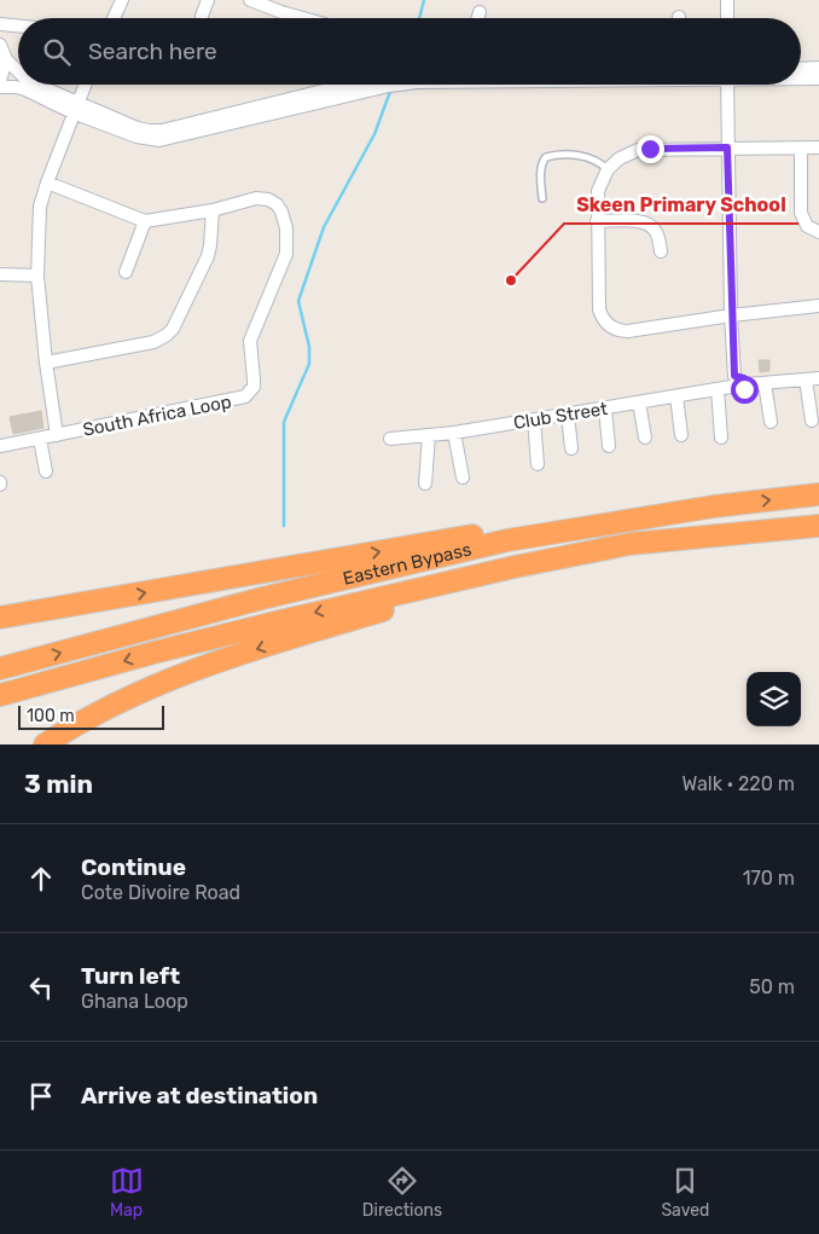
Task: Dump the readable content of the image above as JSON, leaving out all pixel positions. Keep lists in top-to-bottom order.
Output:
{
  "streets": {
    "highway": ["Eastern Bypass"],
    "street": ["South Africa Loop", "Club Street"]
  },
  "places": ["Skeen Primary School"],
  "scale_bar": "100 m",
  "page": {
    "search": "Search here",
    "scale": "100 m",
    "heading": ["3 min", "Walk · 220 m"],
    "list": [
      ["Continue", "Cote Divoire Road", "170 m"],
      ["Turn left", "Ghana Loop", "50 m"],
      "Arrive at destination"
    ],
    "nav": ["Map", "Directions", "Saved"]
  }
}
